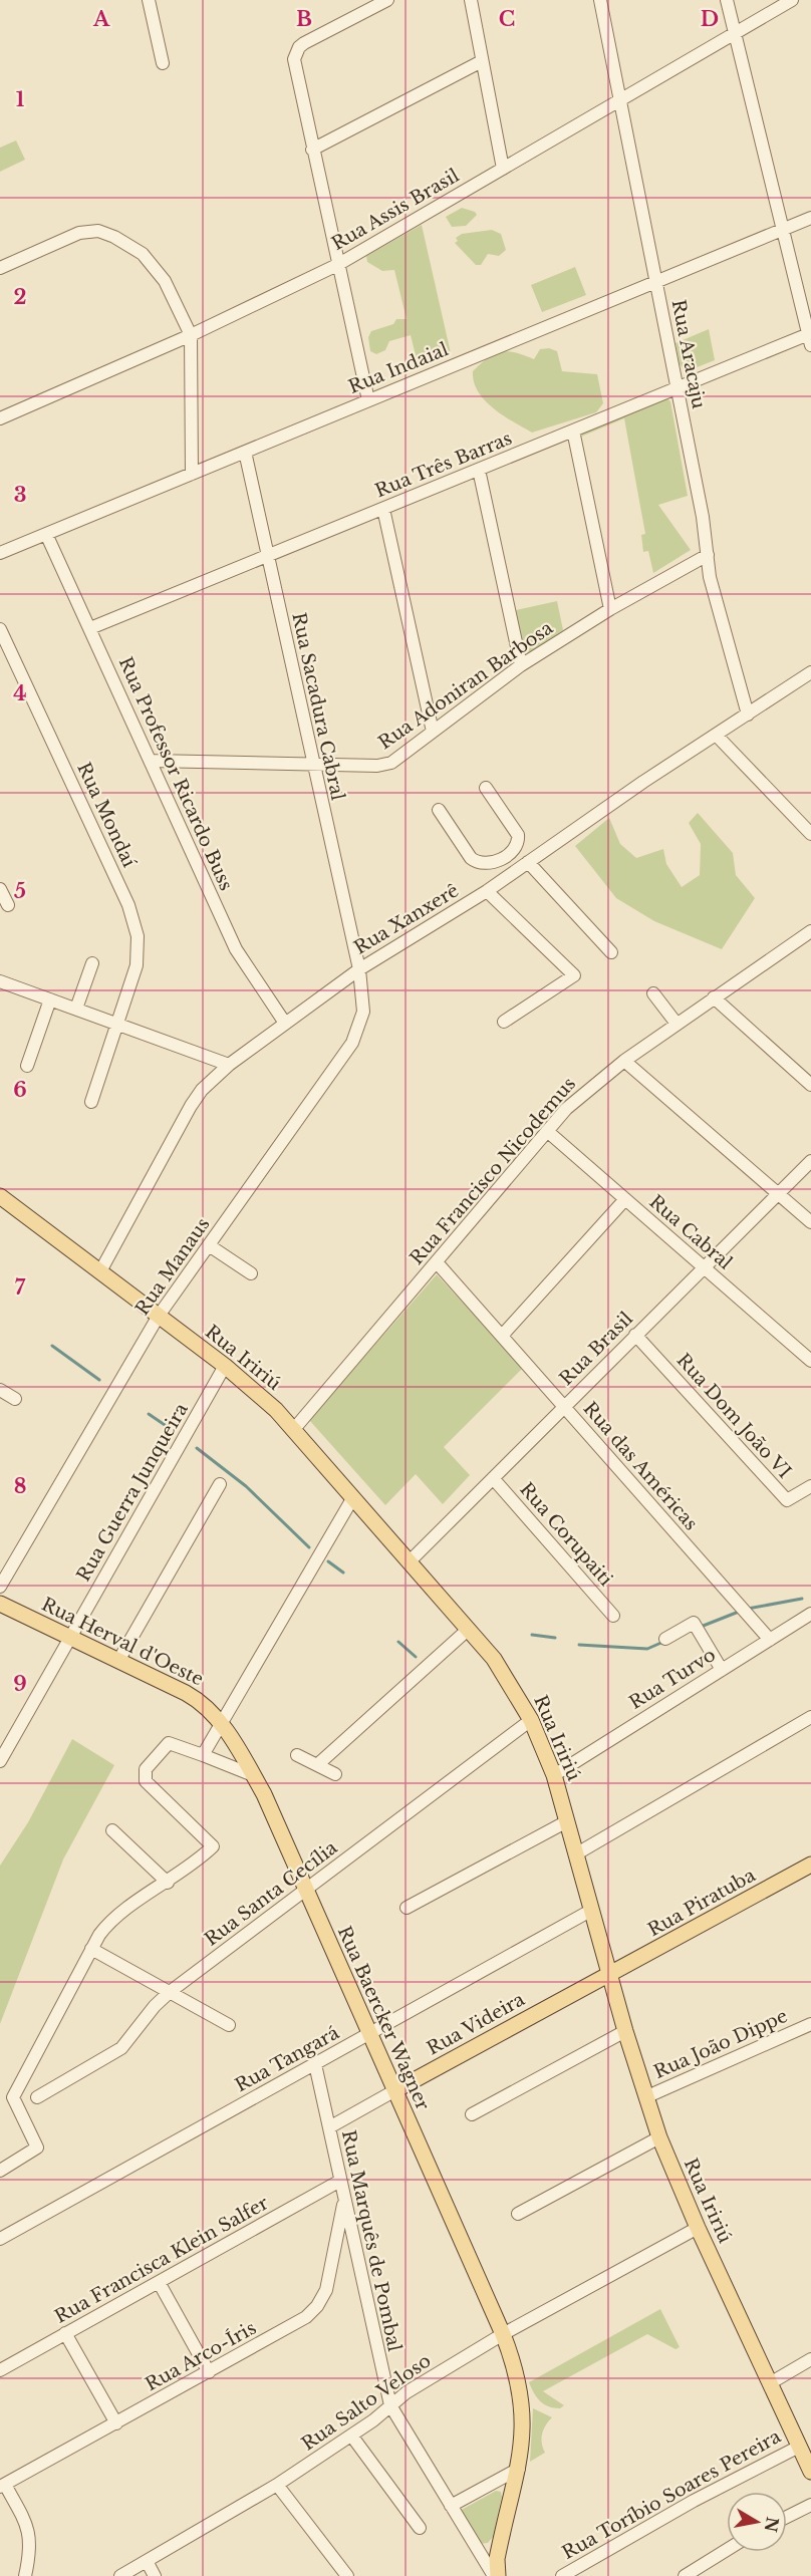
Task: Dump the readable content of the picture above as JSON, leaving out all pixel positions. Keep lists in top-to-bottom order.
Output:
{
  "streets": {
    "main road": [
      "Rua Iririú",
      "Rua Herval d'Oeste",
      "Rua Piratuba",
      "Rua Baercker Wagner",
      "Rua Videira"
    ],
    "street": [
      "Rua Assis Brasil",
      "Rua Aracaju",
      "Rua Indaial",
      "Rua Três Barras",
      "Rua Adoniran Barbosa",
      "Rua Sacadura Cabral",
      "Rua Professor Ricardo Buss",
      "Rua Mondaí",
      "Rua Xanxerê",
      "Rua Francisco Nicodemus",
      "Rua Cabral",
      "Rua Manaus",
      "Rua Brasil",
      "Rua Dom João VI",
      "Rua das Américas",
      "Rua Guerra Junqueira",
      "Rua Corupaiti",
      "Rua Turvo",
      "Rua Santa Cecília",
      "Rua João Dippe",
      "Rua Tangará",
      "Rua Marquês de Pombal",
      "Rua Francisca Klein Salfer",
      "Rua Arco-Íris",
      "Rua Salto Veloso",
      "Rua Toríbio Soares Pereira"
    ]
  },
  "crossings": [
    ["Rua Assis Brasil", "Rua Aracaju"],
    ["Rua Aracaju", "Rua Indaial"],
    ["Rua Aracaju", "Rua Três Barras"],
    ["Rua Aracaju", "Rua Adoniran Barbosa"],
    ["Rua Aracaju", "Rua Xanxerê"],
    ["Rua Indaial", "Rua Sacadura Cabral"],
    ["Rua Indaial", "Rua Professor Ricardo Buss"],
    ["Rua Três Barras", "Rua Sacadura Cabral"],
    ["Rua Três Barras", "Rua Professor Ricardo Buss"],
    ["Rua Adoniran Barbosa", "Rua Sacadura Cabral"],
    ["Rua Adoniran Barbosa", "Rua Professor Ricardo Buss"],
    ["Rua Sacadura Cabral", "Rua Xanxerê"],
    ["Rua Sacadura Cabral", "Rua Manaus"],
    ["Rua Professor Ricardo Buss", "Rua Xanxerê"],
    ["Rua Xanxerê", "Rua Manaus"],
    ["Rua Xanxerê", "Rua Iririú"],
    ["Rua Francisco Nicodemus", "Rua Cabral"],
    ["Rua Francisco Nicodemus", "Rua Iririú"],
    ["Rua Francisco Nicodemus", "Rua das Américas"],
    ["Rua Cabral", "Rua Brasil"],
    ["Rua Manaus", "Rua Iririú"],
    ["Rua Brasil", "Rua Iririú"],
    ["Rua Brasil", "Rua Dom João VI"],
    ["Rua Brasil", "Rua das Américas"],
    ["Rua Brasil", "Rua Corupaiti"],
    ["Rua Iririú", "Rua Guerra Junqueira"],
    ["Rua Iririú", "Rua Turvo"],
    ["Rua Iririú", "Rua Santa Cecília"],
    ["Rua Iririú", "Rua Piratuba"],
    ["Rua Iririú", "Rua Videira"],
    ["Rua Iririú", "Rua João Dippe"],
    ["Rua Iririú", "Rua Tangará"],
    ["Rua Iririú", "Rua Salto Veloso"],
    ["Rua Iririú", "Rua Toríbio Soares Pereira"],
    ["Rua das Américas", "Rua Turvo"],
    ["Rua Guerra Junqueira", "Rua Herval d'Oeste"],
    ["Rua Herval d'Oeste", "Rua Baercker Wagner"],
    ["Rua Santa Cecília", "Rua Baercker Wagner"],
    ["Rua Piratuba", "Rua Videira"],
    ["Rua Baercker Wagner", "Rua Videira"],
    ["Rua Baercker Wagner", "Rua Tangará"],
    ["Rua Baercker Wagner", "Rua Marquês de Pombal"],
    ["Rua Baercker Wagner", "Rua Salto Veloso"],
    ["Rua Videira", "Rua Marquês de Pombal"],
    ["Rua Tangará", "Rua Marquês de Pombal"],
    ["Rua Marquês de Pombal", "Rua Francisca Klein Salfer"],
    ["Rua Marquês de Pombal", "Rua Arco-Íris"],
    ["Rua Marquês de Pombal", "Rua Salto Veloso"]
  ],
  "north": "right",
  "grid": {
    "columns": [
      "A",
      "B",
      "C",
      "D"
    ],
    "rows": [
      "1",
      "2",
      "3",
      "4",
      "5",
      "6",
      "7",
      "8",
      "9"
    ]
  }
}
